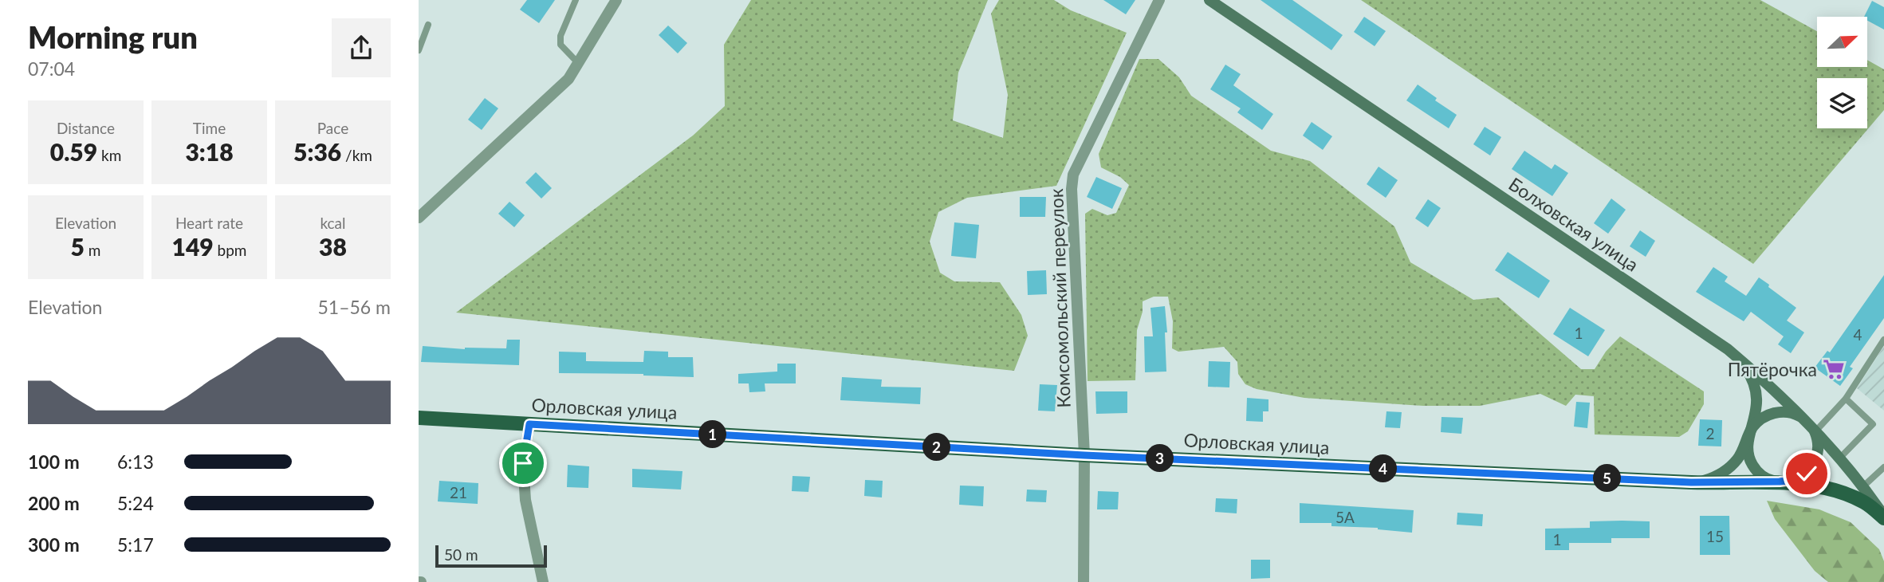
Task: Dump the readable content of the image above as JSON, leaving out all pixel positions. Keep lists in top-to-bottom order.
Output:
{
  "streets": {
    "main road": ["Болховская улица", "Орловская улица"],
    "street": ["Комсомольский переулок"]
  },
  "crossings": [
    ["Болховская улица", "Орловская улица"],
    ["Комсомольский переулок", "Орловская улица"]
  ],
  "places": {
    "supermarket": ["Пятёрочка"]
  },
  "house_numbers": [
    "1",
    "4",
    "2",
    "21",
    "5А",
    "15",
    "1"
  ],
  "scale_bar": "50 m",
  "north": "top right",
  "page": {
    "heading": ["Morning run", "07:04"],
    "stats": [
      ["Distance", "0.59 km"],
      ["Time", "3:18"],
      ["Pace", "5:36 /km"],
      ["Elevation", "5 m"],
      ["Heart rate", "149 bpm"],
      ["kcal", "38"]
    ],
    "chart": ["Elevation", "51–56 m"],
    "pins": [
      "1",
      "2",
      "3",
      "4",
      "5"
    ],
    "list": [
      {
        "name": "100 m",
        "note": "6:13"
      },
      {
        "name": "200 m",
        "note": "5:24"
      },
      {
        "name": "300 m",
        "note": "5:17"
      }
    ],
    "scale": "50 m"
  }
}
